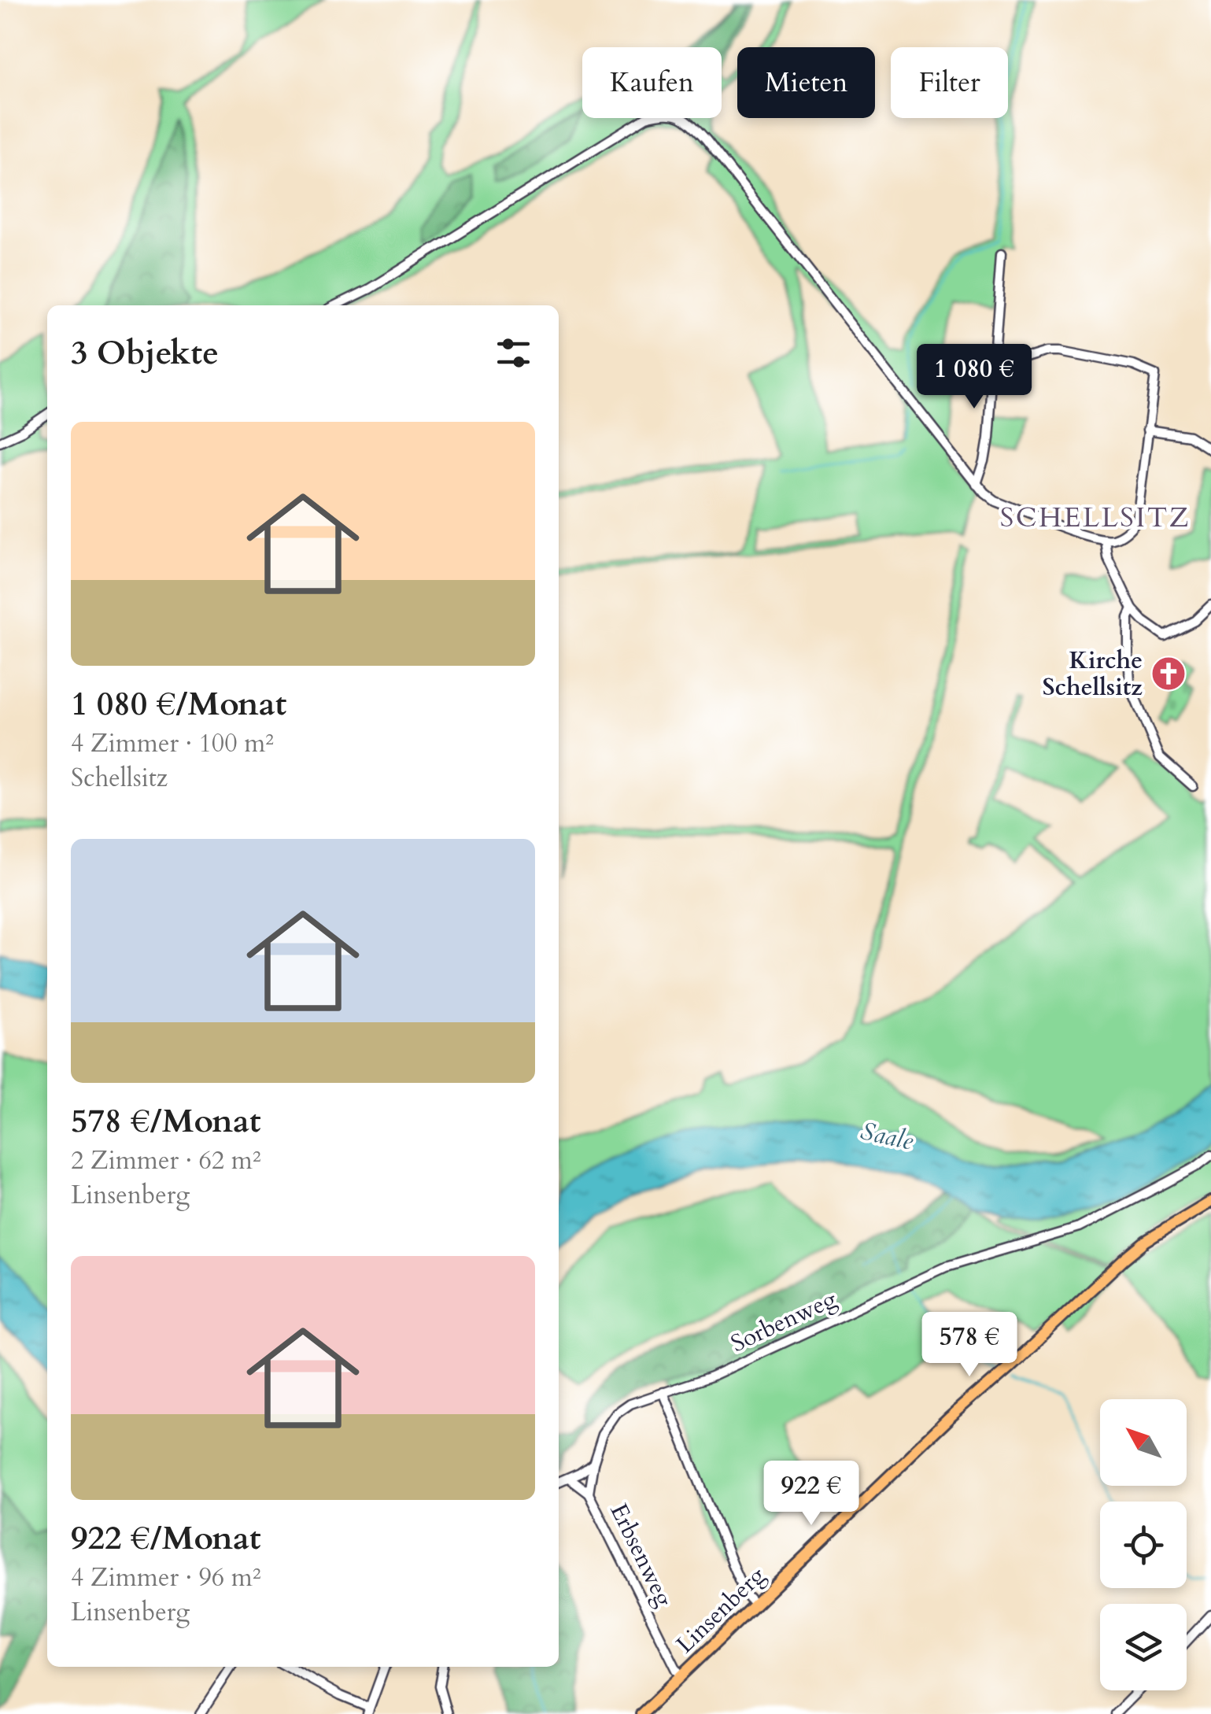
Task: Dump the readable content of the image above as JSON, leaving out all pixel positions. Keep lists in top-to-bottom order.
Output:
{
  "streets": {
    "main road": ["Linsenberg"],
    "street": ["Sorbenweg", "Erbsenweg"]
  },
  "crossings": [
    ["Sorbenweg", "Erbsenweg"],
    ["Erbsenweg", "Linsenberg"]
  ],
  "districts": ["SCHELLSITZ"],
  "water": ["Saale"],
  "places": {
    "church": ["Kirche Schellsitz"]
  },
  "north": "top left",
  "page": {
    "chip": ["Kaufen", "Mieten", "Filter"],
    "heading": "3 Objekte",
    "price": ["1 080 €", "578 €", "922 €"],
    "list": [
      {
        "name": "1 080 €/Monat",
        "note": "4 Zimmer · 100 m² · Schellsitz"
      },
      {
        "name": "578 €/Monat",
        "note": "2 Zimmer · 62 m² · Linsenberg"
      },
      {
        "name": "922 €/Monat",
        "note": "4 Zimmer · 96 m² · Linsenberg"
      }
    ]
  }
}
